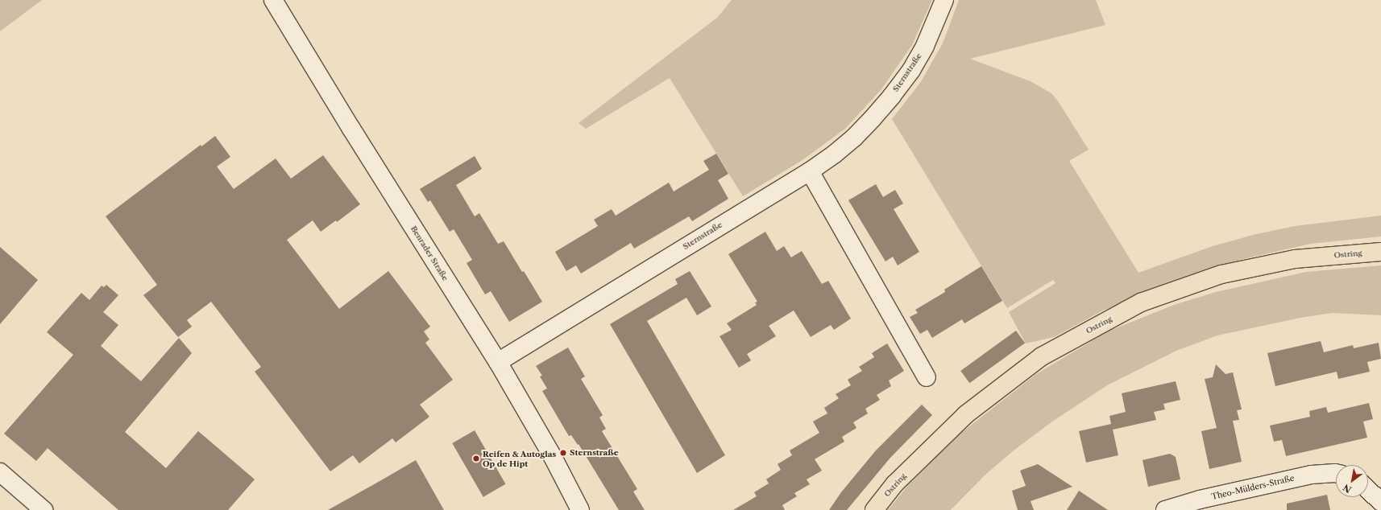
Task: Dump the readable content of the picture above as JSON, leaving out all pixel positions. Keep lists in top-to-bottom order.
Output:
{
  "streets": {
    "main road": ["Ostring"],
    "street": ["Sternstraße", "Benrader Straße", "Theo-Mülders-Straße"]
  },
  "crossings": [
    ["Sternstraße", "Benrader Straße"]
  ],
  "places": ["Sternstraße", "Reifen & Autoglas Op de Hipt"],
  "north": "bottom left"
}
